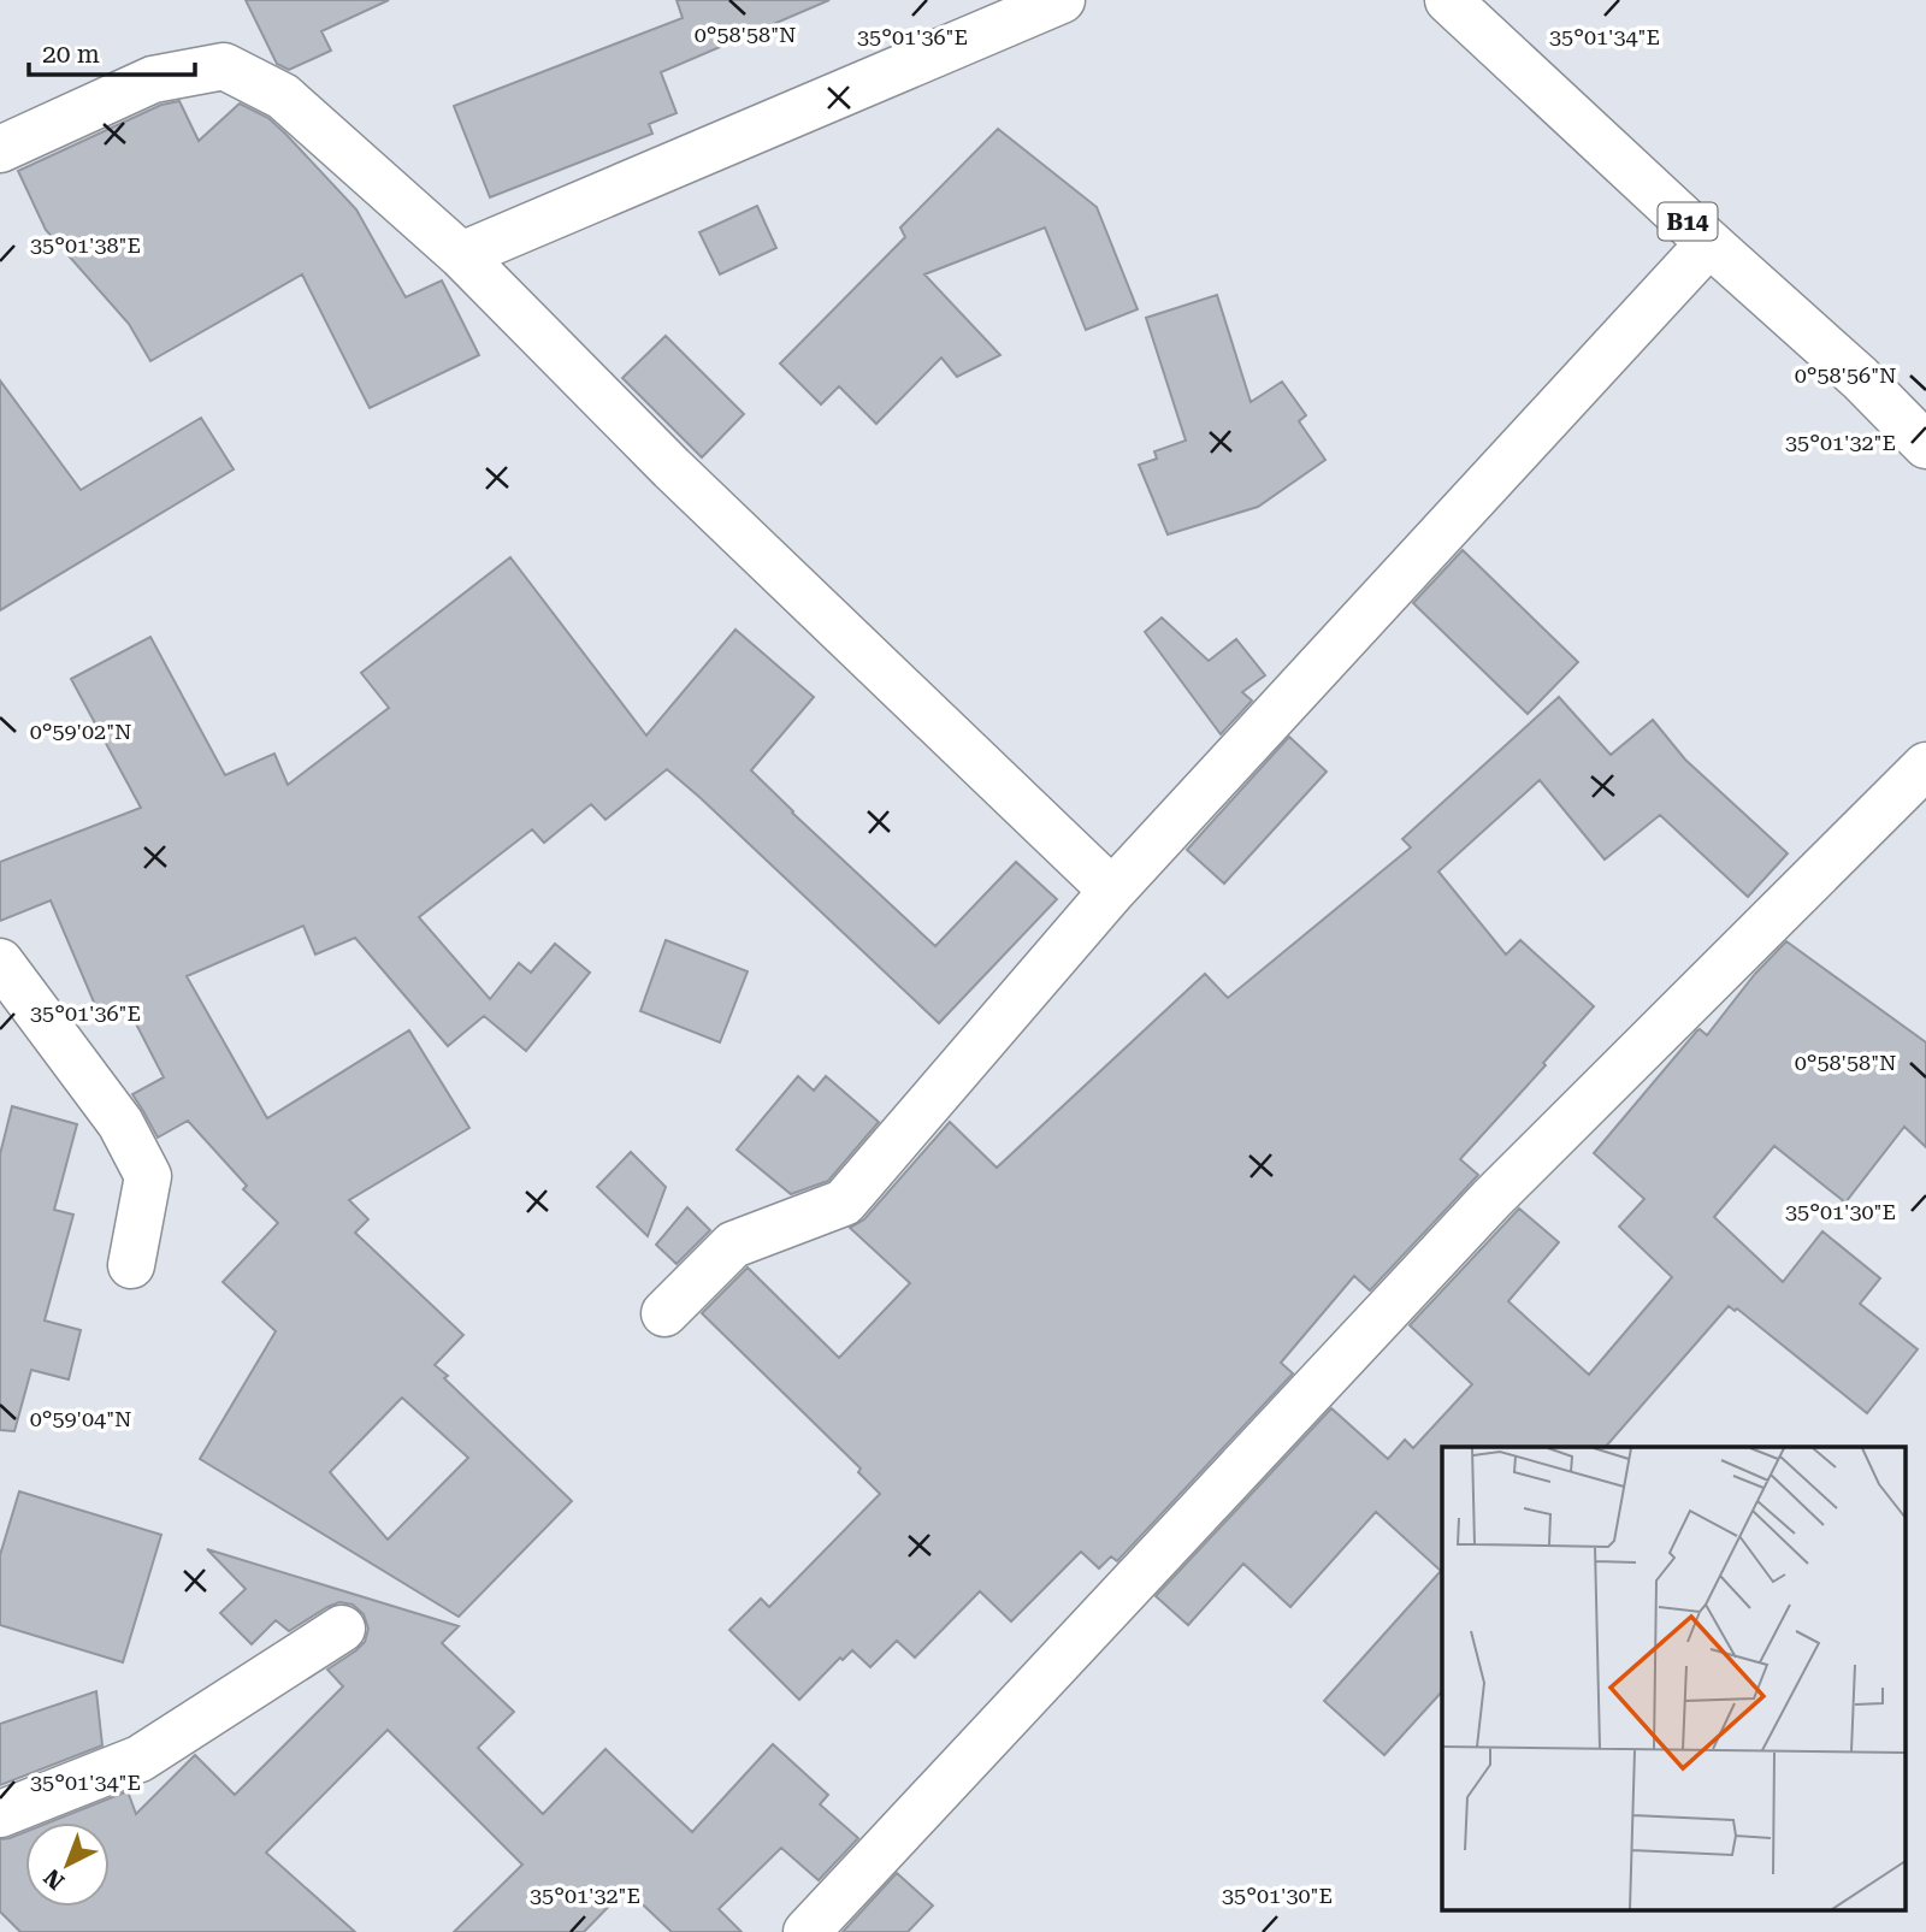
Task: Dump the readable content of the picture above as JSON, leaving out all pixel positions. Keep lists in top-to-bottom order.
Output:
{
  "streets": {
    "main road": ["B14"]
  },
  "scale_bar": "20 m",
  "north": "bottom left",
  "coordinates": [
    "0°58'58\"N",
    "35°01'36\"E",
    "35°01'34\"E",
    "35°01'38\"E",
    "0°58'56\"N",
    "35°01'32\"E",
    "0°59'02\"N",
    "35°01'30\"E",
    "0°59'04\"N"
  ]
}
